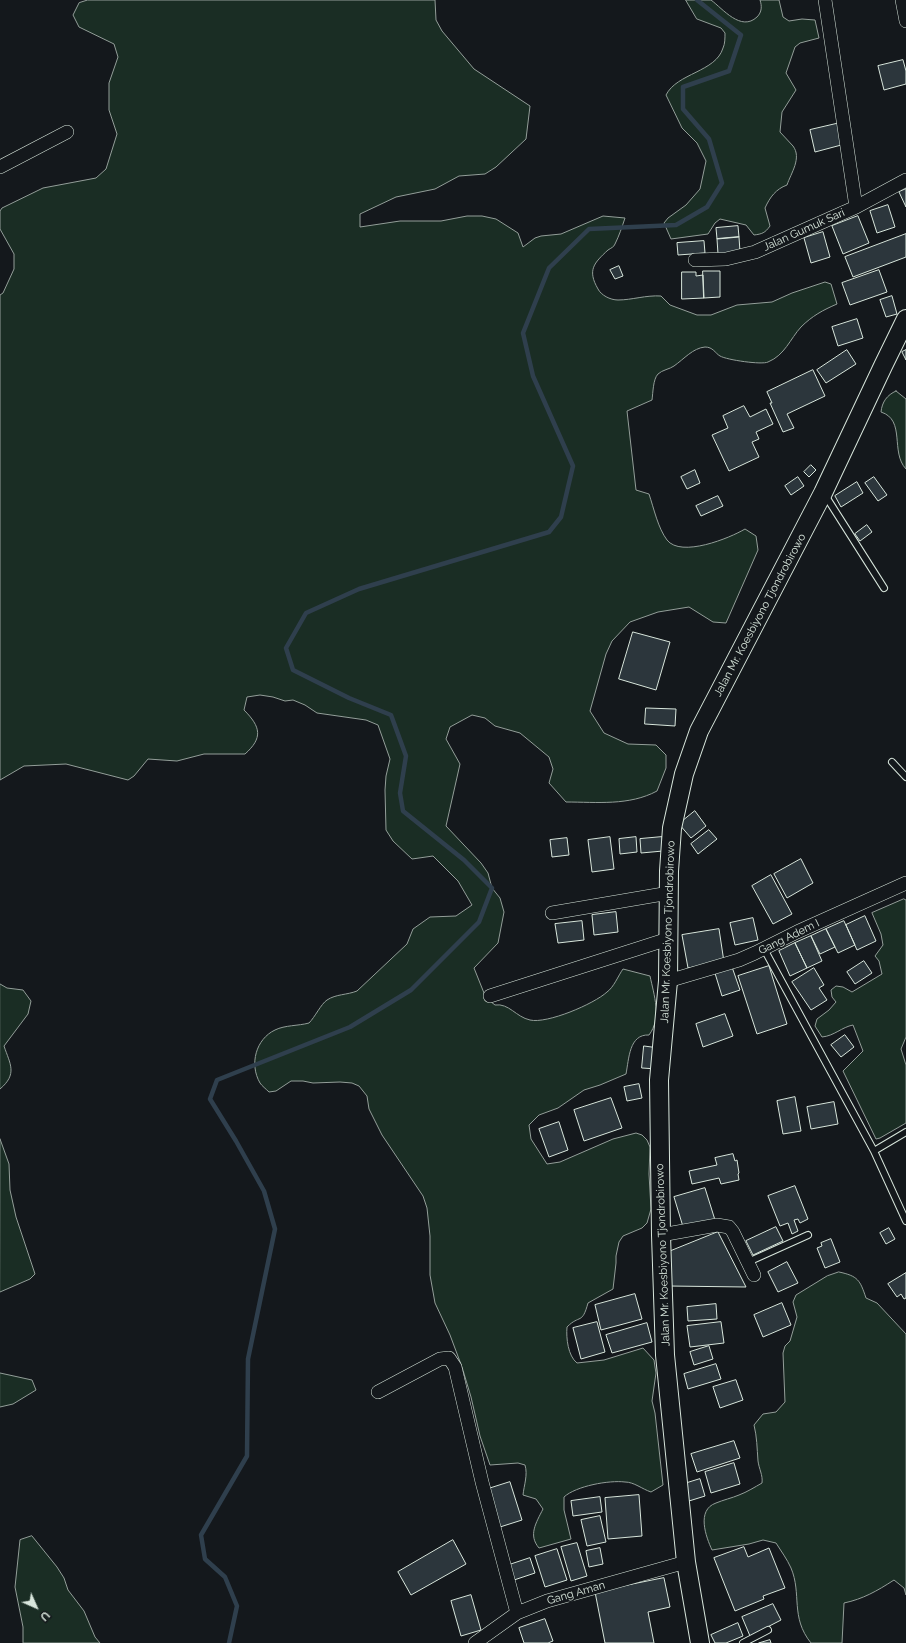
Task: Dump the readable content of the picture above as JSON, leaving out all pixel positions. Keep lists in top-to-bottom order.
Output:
{
  "streets": {
    "main road": ["Jalan Mr. Koesbiyono Tjondrobirowo"],
    "street": ["Jalan Gumuk Sari", "Gang Adem I", "Gang Aman"]
  },
  "crossings": [
    ["Jalan Mr. Koesbiyono Tjondrobirowo", "Gang Adem I"],
    ["Jalan Mr. Koesbiyono Tjondrobirowo", "Gang Aman"]
  ],
  "north": "bottom right"
}
